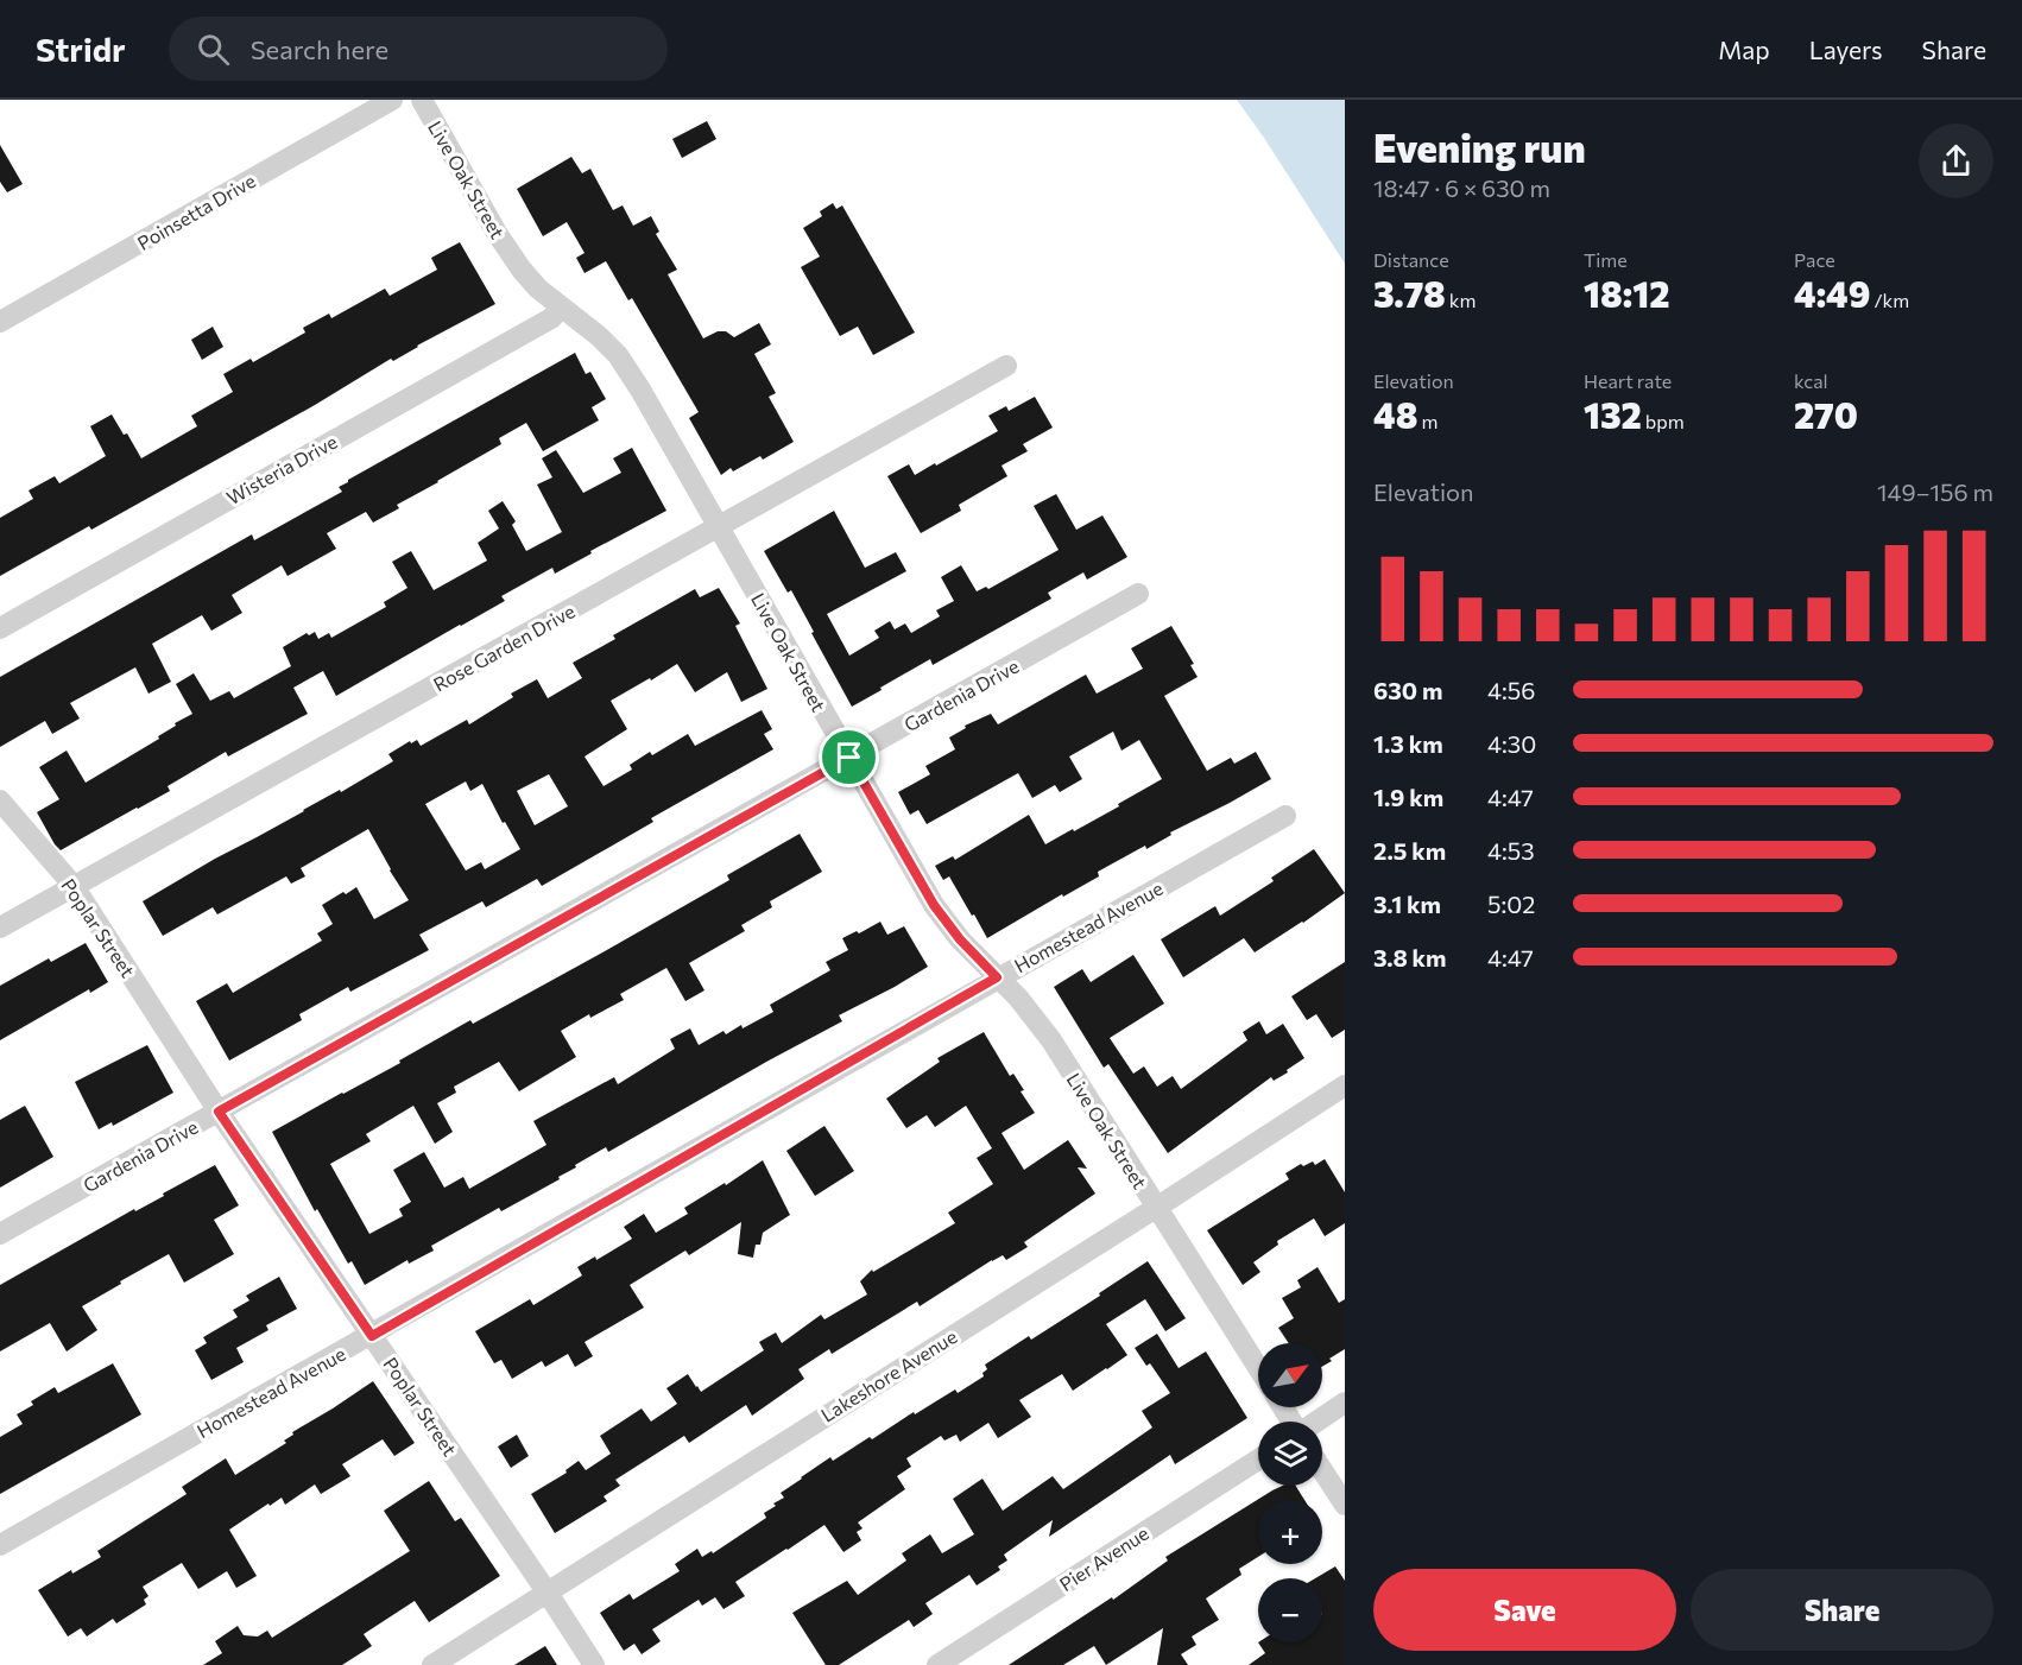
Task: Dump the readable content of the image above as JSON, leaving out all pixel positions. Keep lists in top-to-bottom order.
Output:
{
  "streets": {
    "street": [
      "Live Oak Street",
      "Poinsetta Drive",
      "Wisteria Drive",
      "Rose Garden Drive",
      "Gardenia Drive",
      "Homestead Avenue",
      "Poplar Street",
      "Lakeshore Avenue",
      "Pier Avenue"
    ]
  },
  "crossings": [
    ["Live Oak Street", "Wisteria Drive"],
    ["Live Oak Street", "Rose Garden Drive"],
    ["Live Oak Street", "Gardenia Drive"],
    ["Live Oak Street", "Homestead Avenue"],
    ["Live Oak Street", "Lakeshore Avenue"],
    ["Rose Garden Drive", "Poplar Street"],
    ["Gardenia Drive", "Poplar Street"],
    ["Homestead Avenue", "Poplar Street"],
    ["Poplar Street", "Lakeshore Avenue"]
  ],
  "north": "top right",
  "page": {
    "header": "Stridr",
    "search": "Search here",
    "nav": ["Map", "Layers", "Share"],
    "heading": ["Evening run", "18:47 · 6 × 630 m"],
    "stats": [
      ["Distance", "3.78 km"],
      ["Time", "18:12"],
      ["Pace", "4:49 /km"],
      ["Elevation", "48 m"],
      ["Heart rate", "132 bpm"],
      ["kcal", "270"]
    ],
    "chart": ["Elevation", "149–156 m"],
    "list": [
      {
        "name": "630 m",
        "note": "4:56"
      },
      {
        "name": "1.3 km",
        "note": "4:30"
      },
      {
        "name": "1.9 km",
        "note": "4:47"
      },
      {
        "name": "2.5 km",
        "note": "4:53"
      },
      {
        "name": "3.1 km",
        "note": "5:02"
      },
      {
        "name": "3.8 km",
        "note": "4:47"
      }
    ],
    "map_buttons": ["+", "−"],
    "buttons": ["Save", "Share"]
  }
}
